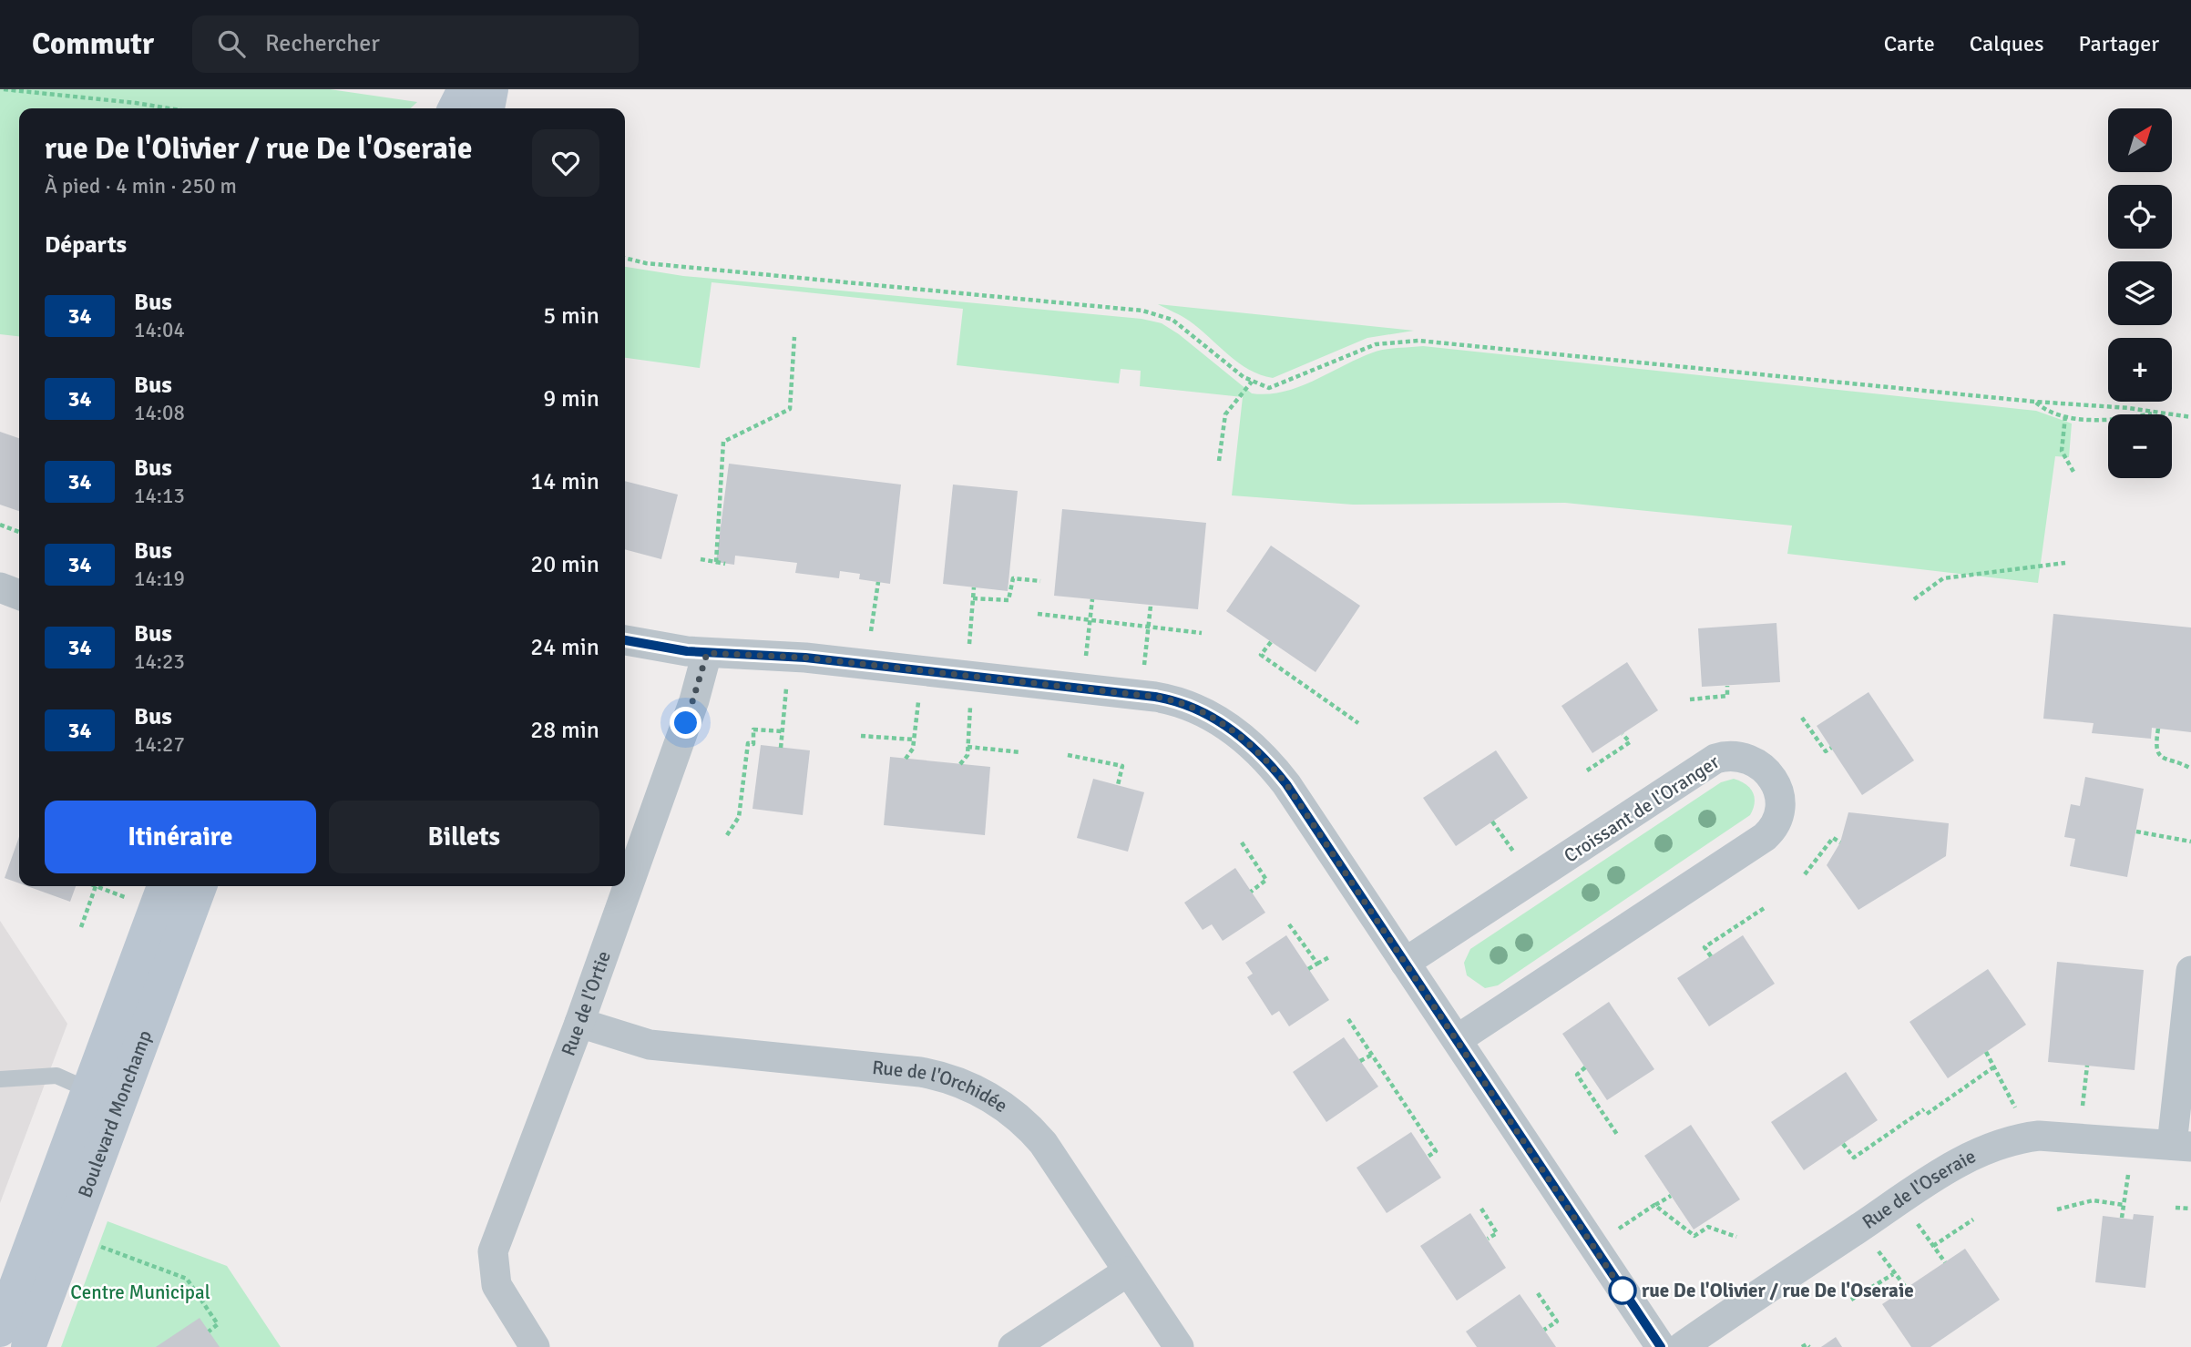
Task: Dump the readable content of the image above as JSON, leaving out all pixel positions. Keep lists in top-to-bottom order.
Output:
{
  "streets": {
    "street": [
      "Croissant de l'Oranger",
      "Rue de l'Ortie",
      "Rue de l'Orchidée",
      "Boulevard Monchamp",
      "Rue de l'Oseraie"
    ]
  },
  "crossings": [
    ["Rue de l'Ortie", "Rue de l'Orchidée"]
  ],
  "parks": ["Centre Municipal"],
  "places": ["rue De l'Olivier / rue De l'Oseraie"],
  "lines": ["bus line 34"],
  "north": "top right",
  "page": {
    "header": "Commutr",
    "search": "Rechercher",
    "nav": ["Carte", "Calques", "Partager"],
    "map_buttons": ["+", "−"],
    "heading": [
      ["rue De l'Olivier / rue De l'Oseraie", "À pied · 4 min · 250 m"],
      "Départs"
    ],
    "list": [
      {
        "mark": "34",
        "name": "Bus",
        "note": "14:04",
        "value": "5 min"
      },
      {
        "mark": "34",
        "name": "Bus",
        "note": "14:08",
        "value": "9 min"
      },
      {
        "mark": "34",
        "name": "Bus",
        "note": "14:13",
        "value": "14 min"
      },
      {
        "mark": "34",
        "name": "Bus",
        "note": "14:19",
        "value": "20 min"
      },
      {
        "mark": "34",
        "name": "Bus",
        "note": "14:23",
        "value": "24 min"
      },
      {
        "mark": "34",
        "name": "Bus",
        "note": "14:27",
        "value": "28 min"
      }
    ],
    "buttons": ["Itinéraire", "Billets"]
  }
}
